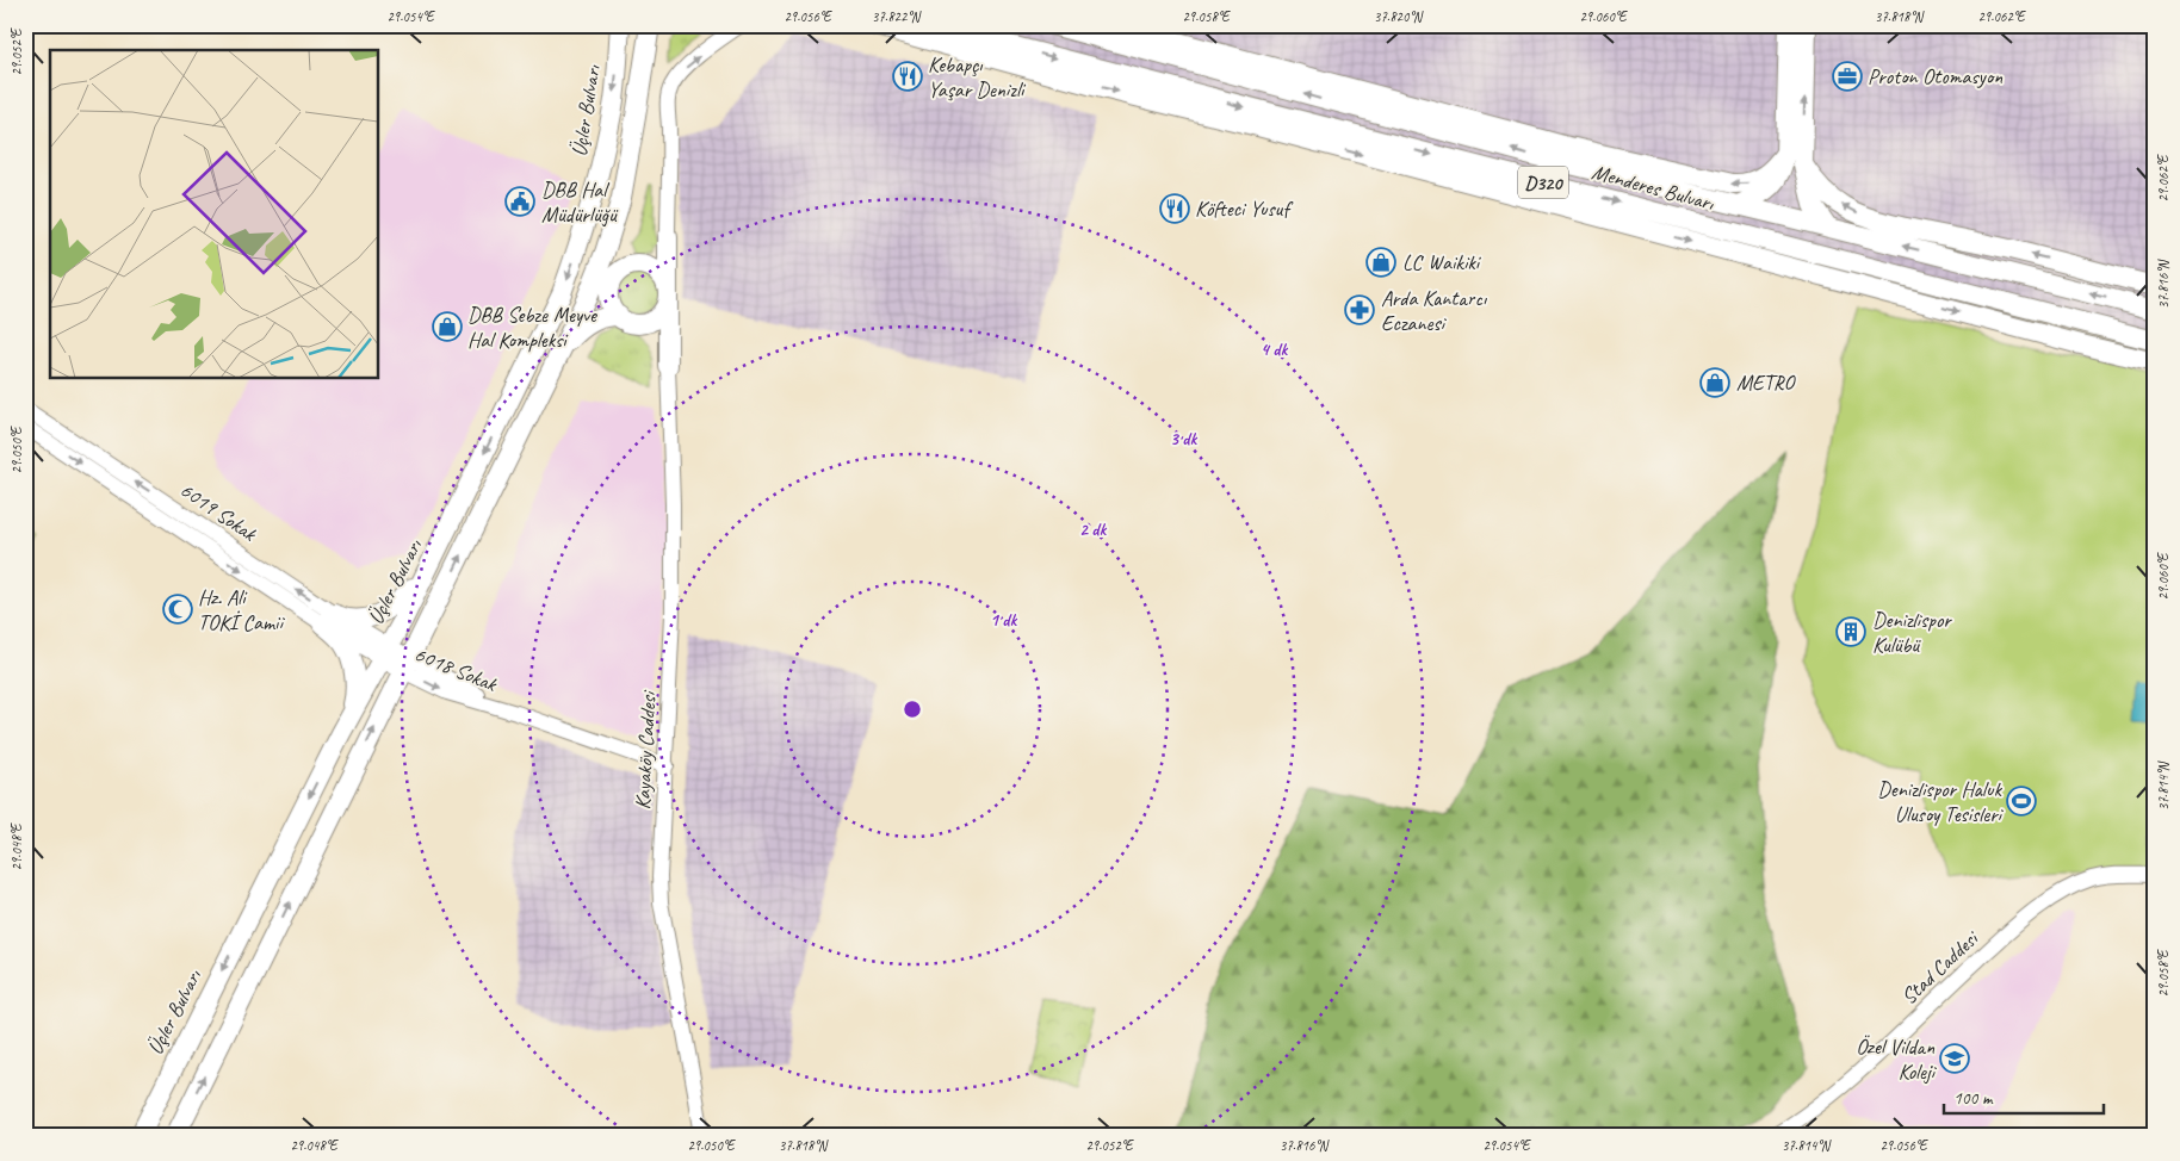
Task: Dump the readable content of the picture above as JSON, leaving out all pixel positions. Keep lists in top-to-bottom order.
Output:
{
  "streets": {
    "main road": ["Üçler Bulvarı", "D320", "Menderes Bulvarı"],
    "street": [
      "6019 Sokak",
      "6018 Sokak",
      "Kayaköy Caddesi",
      "Stad Caddesi"
    ]
  },
  "crossings": [
    ["Üçler Bulvarı", "6019 Sokak"],
    ["Üçler Bulvarı", "6018 Sokak"],
    ["6019 Sokak", "6018 Sokak"],
    ["6018 Sokak", "Kayaköy Caddesi"]
  ],
  "places": {
    "restaurant": ["Kebapçı Yaşar Denizli", "Köfteci Yusuf"],
    "office": ["Proton Otomasyon"],
    "public building": ["DBB Hal Müdürlüğü"],
    "shop": ["LC Waikiki", "DBB Sebze Meyve Hal Kompleksi", "METRO"],
    "pharmacy": ["Arda Kantarcı Eczanesi"],
    "mosque": ["Hz. Ali TOKİ Camii"],
    "building": ["Denizlispor Kulübü"],
    "sports": ["Denizlispor Haluk Ulusoy Tesisleri"],
    "school or university": ["Özel Vildan Koleji"]
  },
  "scale_bar": "100 m",
  "coordinates": [
    "29.054°E",
    "29.056°E",
    "37.822°N",
    "29.058°E",
    "37.820°N",
    "29.060°E",
    "37.818°N",
    "29.062°E",
    "29.052°E",
    "37.816°N",
    "29.050°E",
    "37.814°N",
    "29.048°E"
  ],
  "rings": [
    "4 dk",
    "3 dk",
    "2 dk",
    "1 dk"
  ]
}
